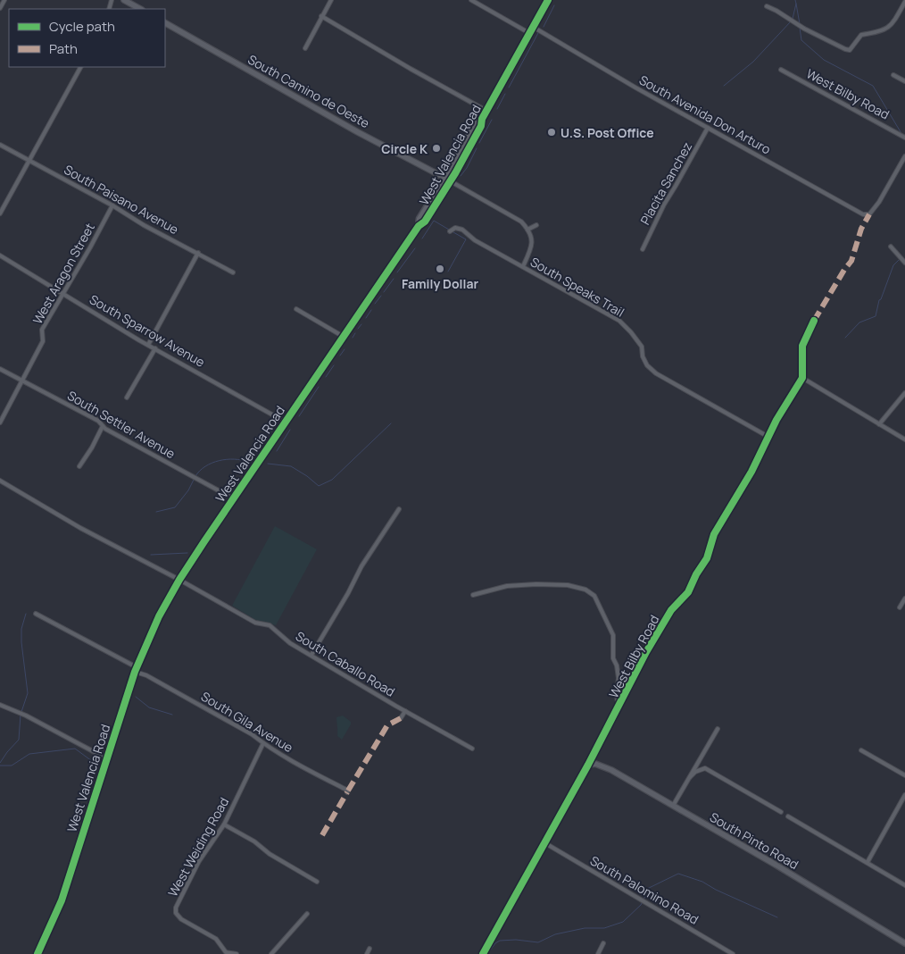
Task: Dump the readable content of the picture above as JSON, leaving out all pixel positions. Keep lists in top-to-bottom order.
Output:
{
  "streets": {
    "main road": ["West Valencia Road"],
    "street": [
      "South Camino de Oeste",
      "West Bilby Road",
      "South Avenida Don Arturo",
      "Placita Sanchez",
      "South Paisano Avenue",
      "West Aragon Street",
      "South Speaks Trail",
      "South Sparrow Avenue",
      "South Settler Avenue",
      "South Caballo Road",
      "South Gila Avenue",
      "South Pinto Road",
      "West Weiding Road",
      "South Palomino Road"
    ]
  },
  "crossings": [
    ["South Camino de Oeste", "West Valencia Road"],
    ["West Bilby Road", "South Speaks Trail"],
    ["West Bilby Road", "South Pinto Road"],
    ["West Bilby Road", "South Palomino Road"],
    ["South Avenida Don Arturo", "West Valencia Road"],
    ["South Avenida Don Arturo", "Placita Sanchez"],
    ["West Valencia Road", "South Sparrow Avenue"],
    ["West Valencia Road", "South Settler Avenue"],
    ["West Valencia Road", "South Caballo Road"],
    ["West Valencia Road", "South Gila Avenue"],
    ["South Paisano Avenue", "West Aragon Street"],
    ["West Aragon Street", "South Sparrow Avenue"],
    ["West Aragon Street", "South Settler Avenue"],
    ["South Gila Avenue", "West Weiding Road"]
  ],
  "places": ["U.S. Post Office", "Circle K", "Family Dollar"],
  "legend": ["Cycle path", "Path"]
}
